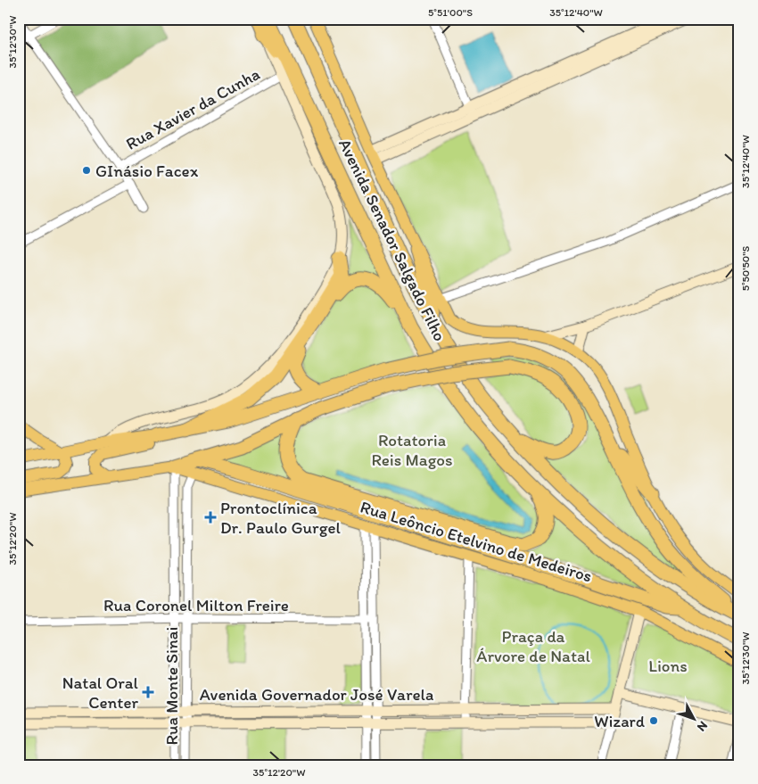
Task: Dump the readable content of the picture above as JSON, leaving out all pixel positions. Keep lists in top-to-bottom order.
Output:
{
  "streets": {
    "highway": ["Avenida Senador Salgado Filho"],
    "main road": ["Rua Leôncio Etelvino de Medeiros"],
    "street": [
      "Rua Xavier da Cunha",
      "Rua Coronel Milton Freire",
      "Rua Monte Sinai",
      "Avenida Governador José Varela"
    ]
  },
  "crossings": [
    ["Rua Xavier da Cunha", "Avenida Senador Salgado Filho"],
    ["Rua Leôncio Etelvino de Medeiros", "Rua Monte Sinai"],
    ["Rua Coronel Milton Freire", "Rua Monte Sinai"],
    ["Rua Monte Sinai", "Avenida Governador José Varela"]
  ],
  "parks": ["Rotatoria Reis Magos", "Praça da Árvore de Natal", "Lions"],
  "places": {
    "other": ["GInásio Facex", "Wizard"],
    "health": ["Prontoclínica Dr. Paulo Gurgel", "Natal Oral Center"]
  },
  "north": "bottom right",
  "coordinates": [
    "5°51'00\"S",
    "35°12'40\"W",
    "35°12'30\"W",
    "5°50'50\"S",
    "35°12'20\"W"
  ]
}
